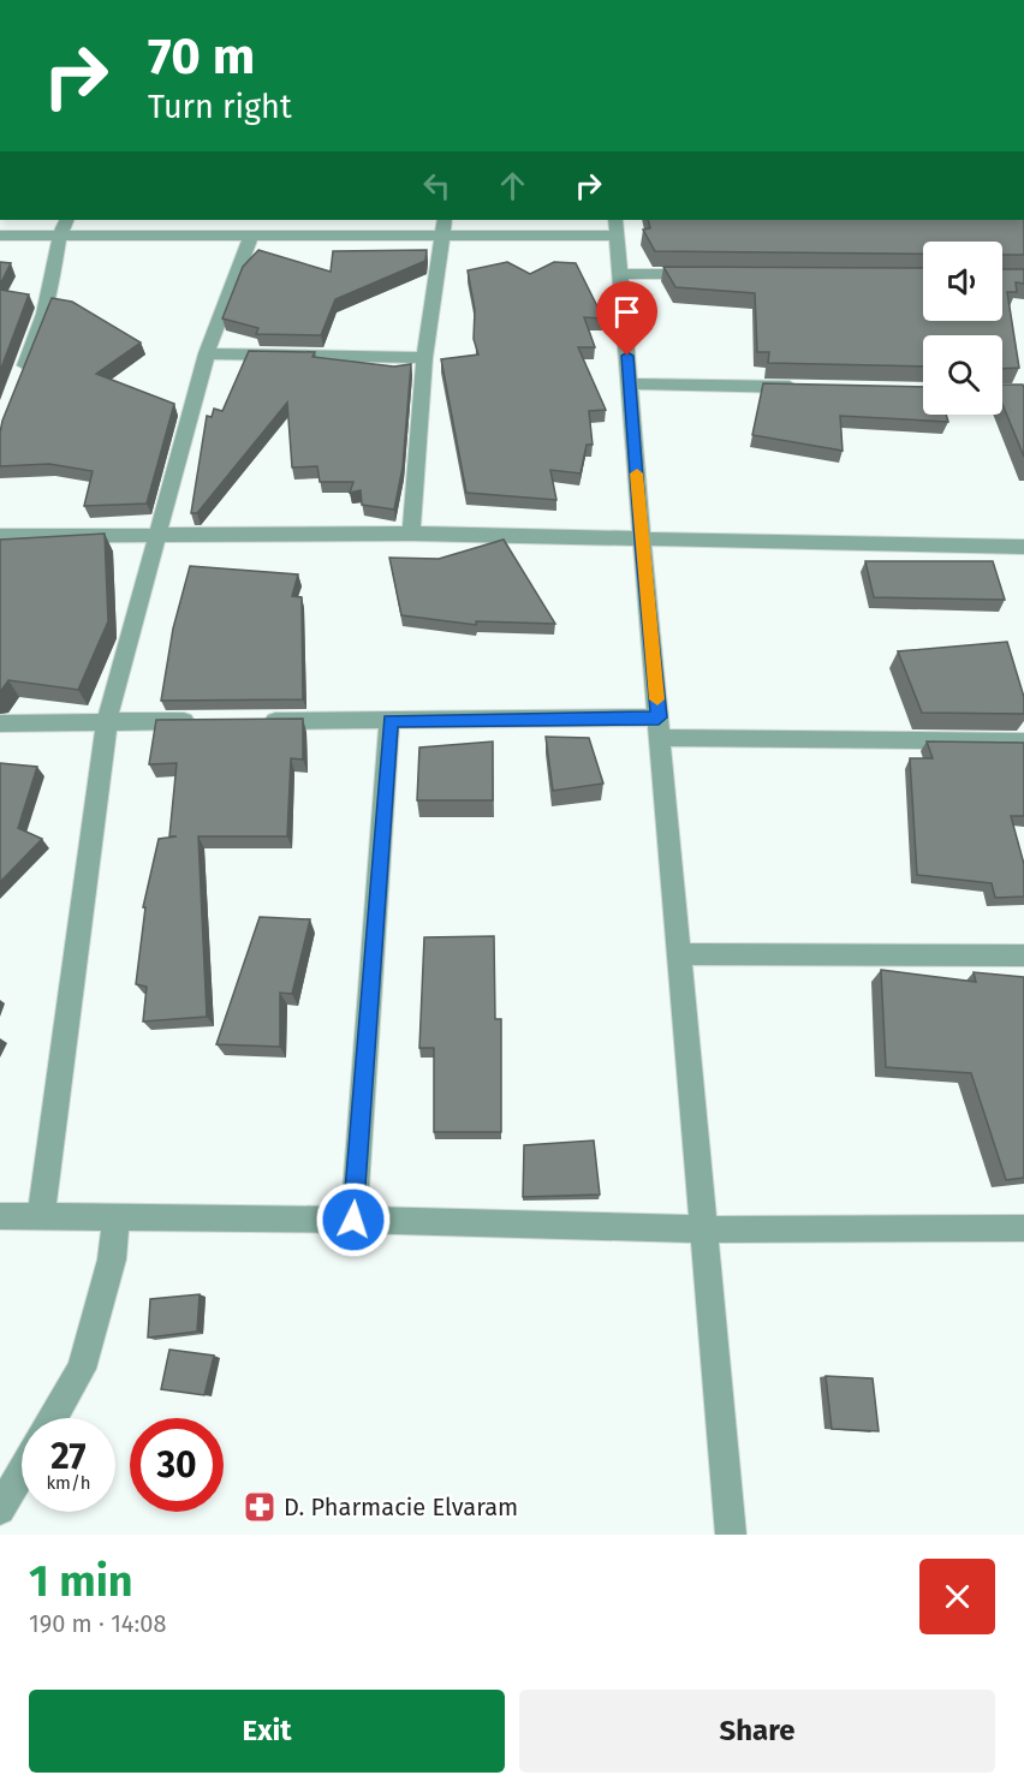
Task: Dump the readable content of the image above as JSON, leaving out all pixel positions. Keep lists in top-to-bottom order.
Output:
{
  "places": {
    "pharmacy": ["D. Pharmacie Elvaram"]
  },
  "page": {
    "turn": ["70 m", "Turn right"],
    "speed": "27 km/h",
    "limit": "30",
    "heading": ["1 min", "190 m · 14:08"],
    "buttons": ["Exit", "Share"]
  }
}
